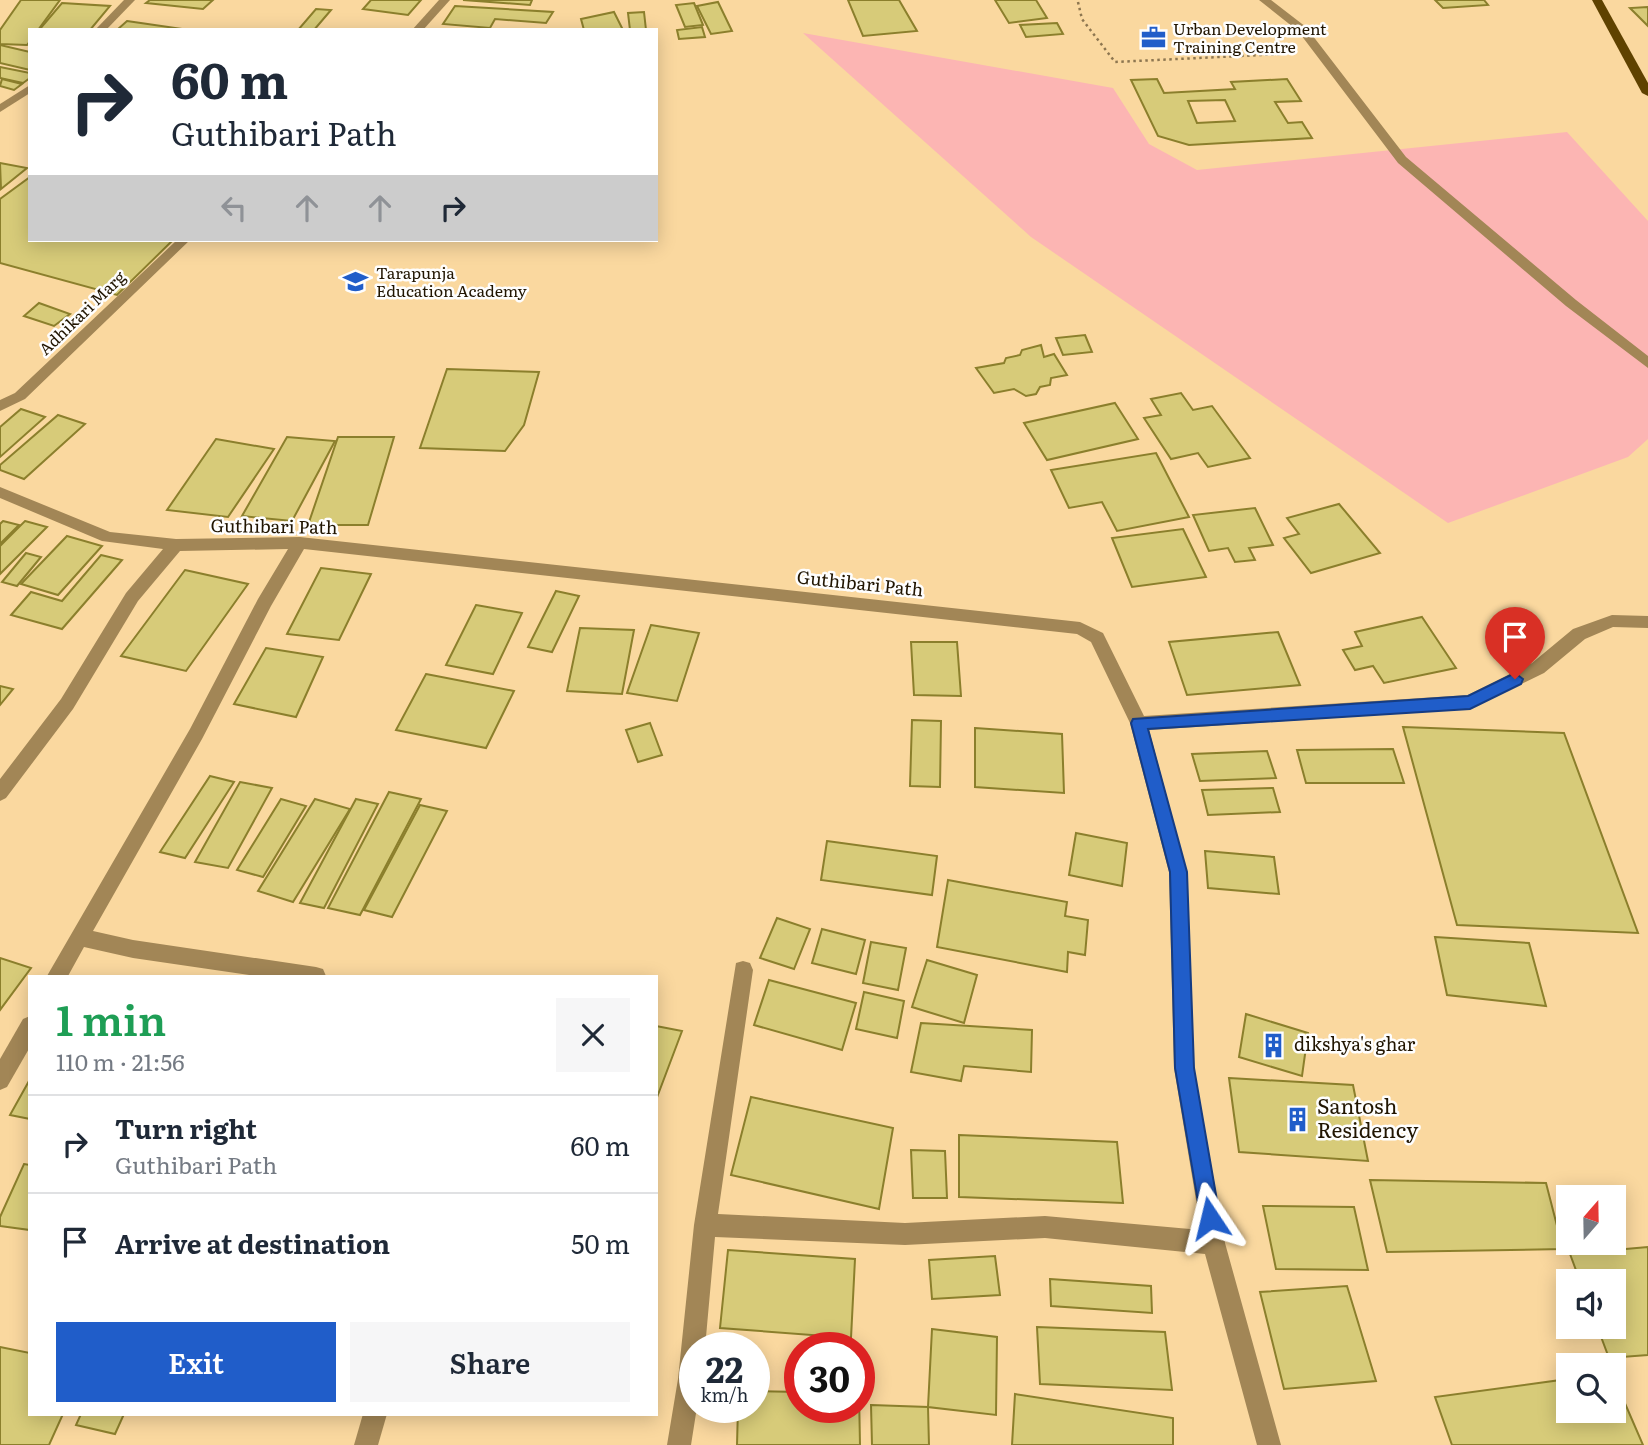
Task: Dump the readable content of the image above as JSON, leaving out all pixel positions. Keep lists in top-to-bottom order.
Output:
{
  "streets": {
    "street": ["Adhikari Marg", "Guthibari Path"]
  },
  "places": {
    "office": ["Urban Development Training Centre"],
    "school or university": ["Tarapunja Education Academy"],
    "building": ["dikshya's ghar", "Santosh Residency"]
  },
  "north": "top",
  "page": {
    "turn": ["60 m", "Guthibari Path"],
    "heading": ["1 min", "110 m · 21:56"],
    "list": [
      {
        "name": "Turn right",
        "note": "Guthibari Path",
        "value": "60 m"
      },
      {
        "name": "Arrive at destination",
        "value": "50 m"
      }
    ],
    "buttons": ["Exit", "Share"],
    "speed": "22 km/h",
    "limit": "30"
  }
}
